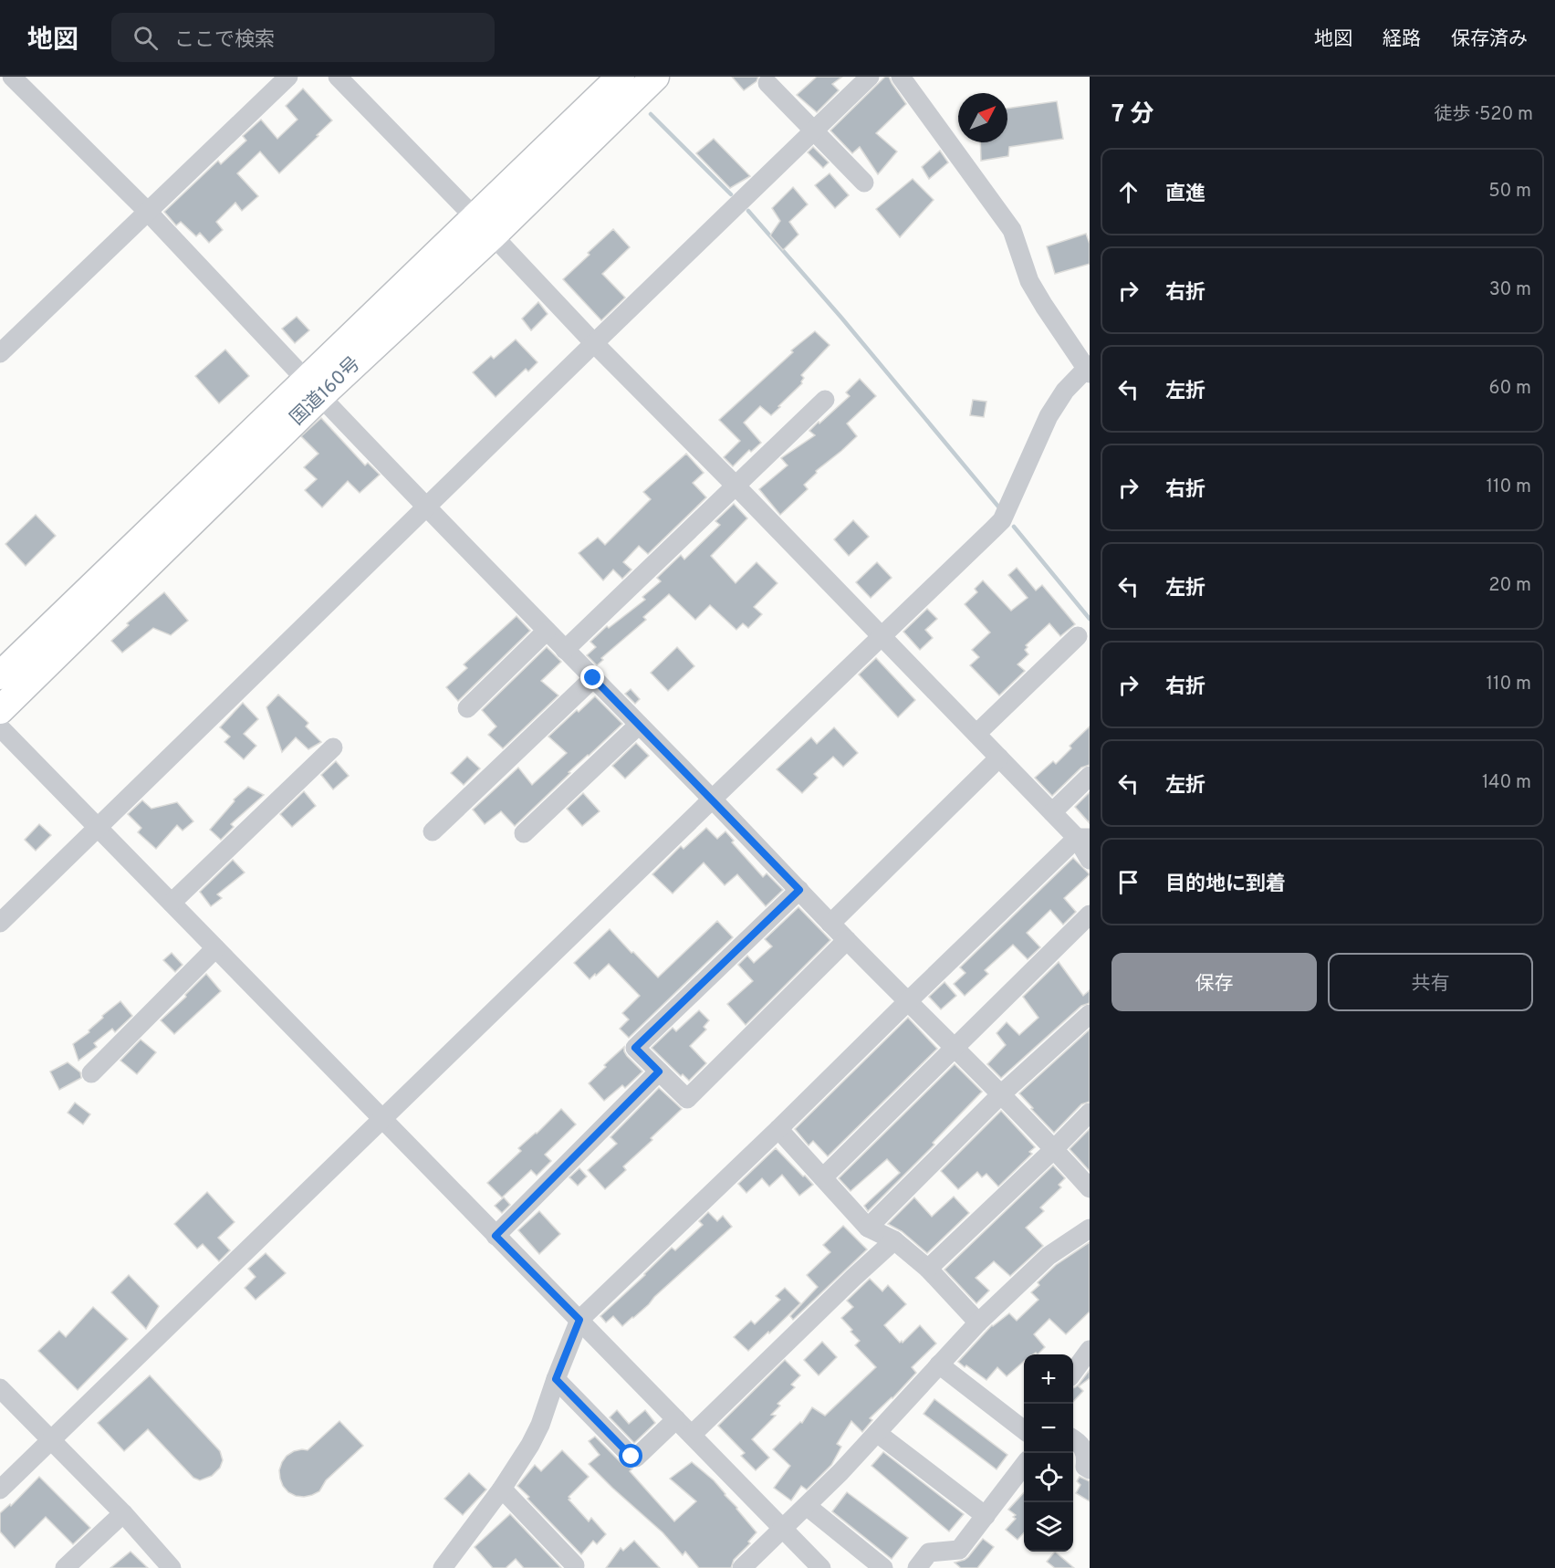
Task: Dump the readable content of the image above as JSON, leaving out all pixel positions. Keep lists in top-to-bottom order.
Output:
{
  "streets": {
    "highway": ["国道160号"]
  },
  "north": "top right",
  "page": {
    "header": "地図",
    "search": "ここで検索",
    "nav": ["地図", "経路", "保存済み"],
    "heading": ["7 分", "徒歩 · 520 m"],
    "list": [
      ["直進", "50 m"],
      ["右折", "30 m"],
      ["左折", "60 m"],
      ["右折", "110 m"],
      ["左折", "20 m"],
      ["右折", "110 m"],
      ["左折", "140 m"],
      "目的地に到着"
    ],
    "buttons": ["保存", "共有"],
    "map_buttons": ["+", "−"]
  }
}
